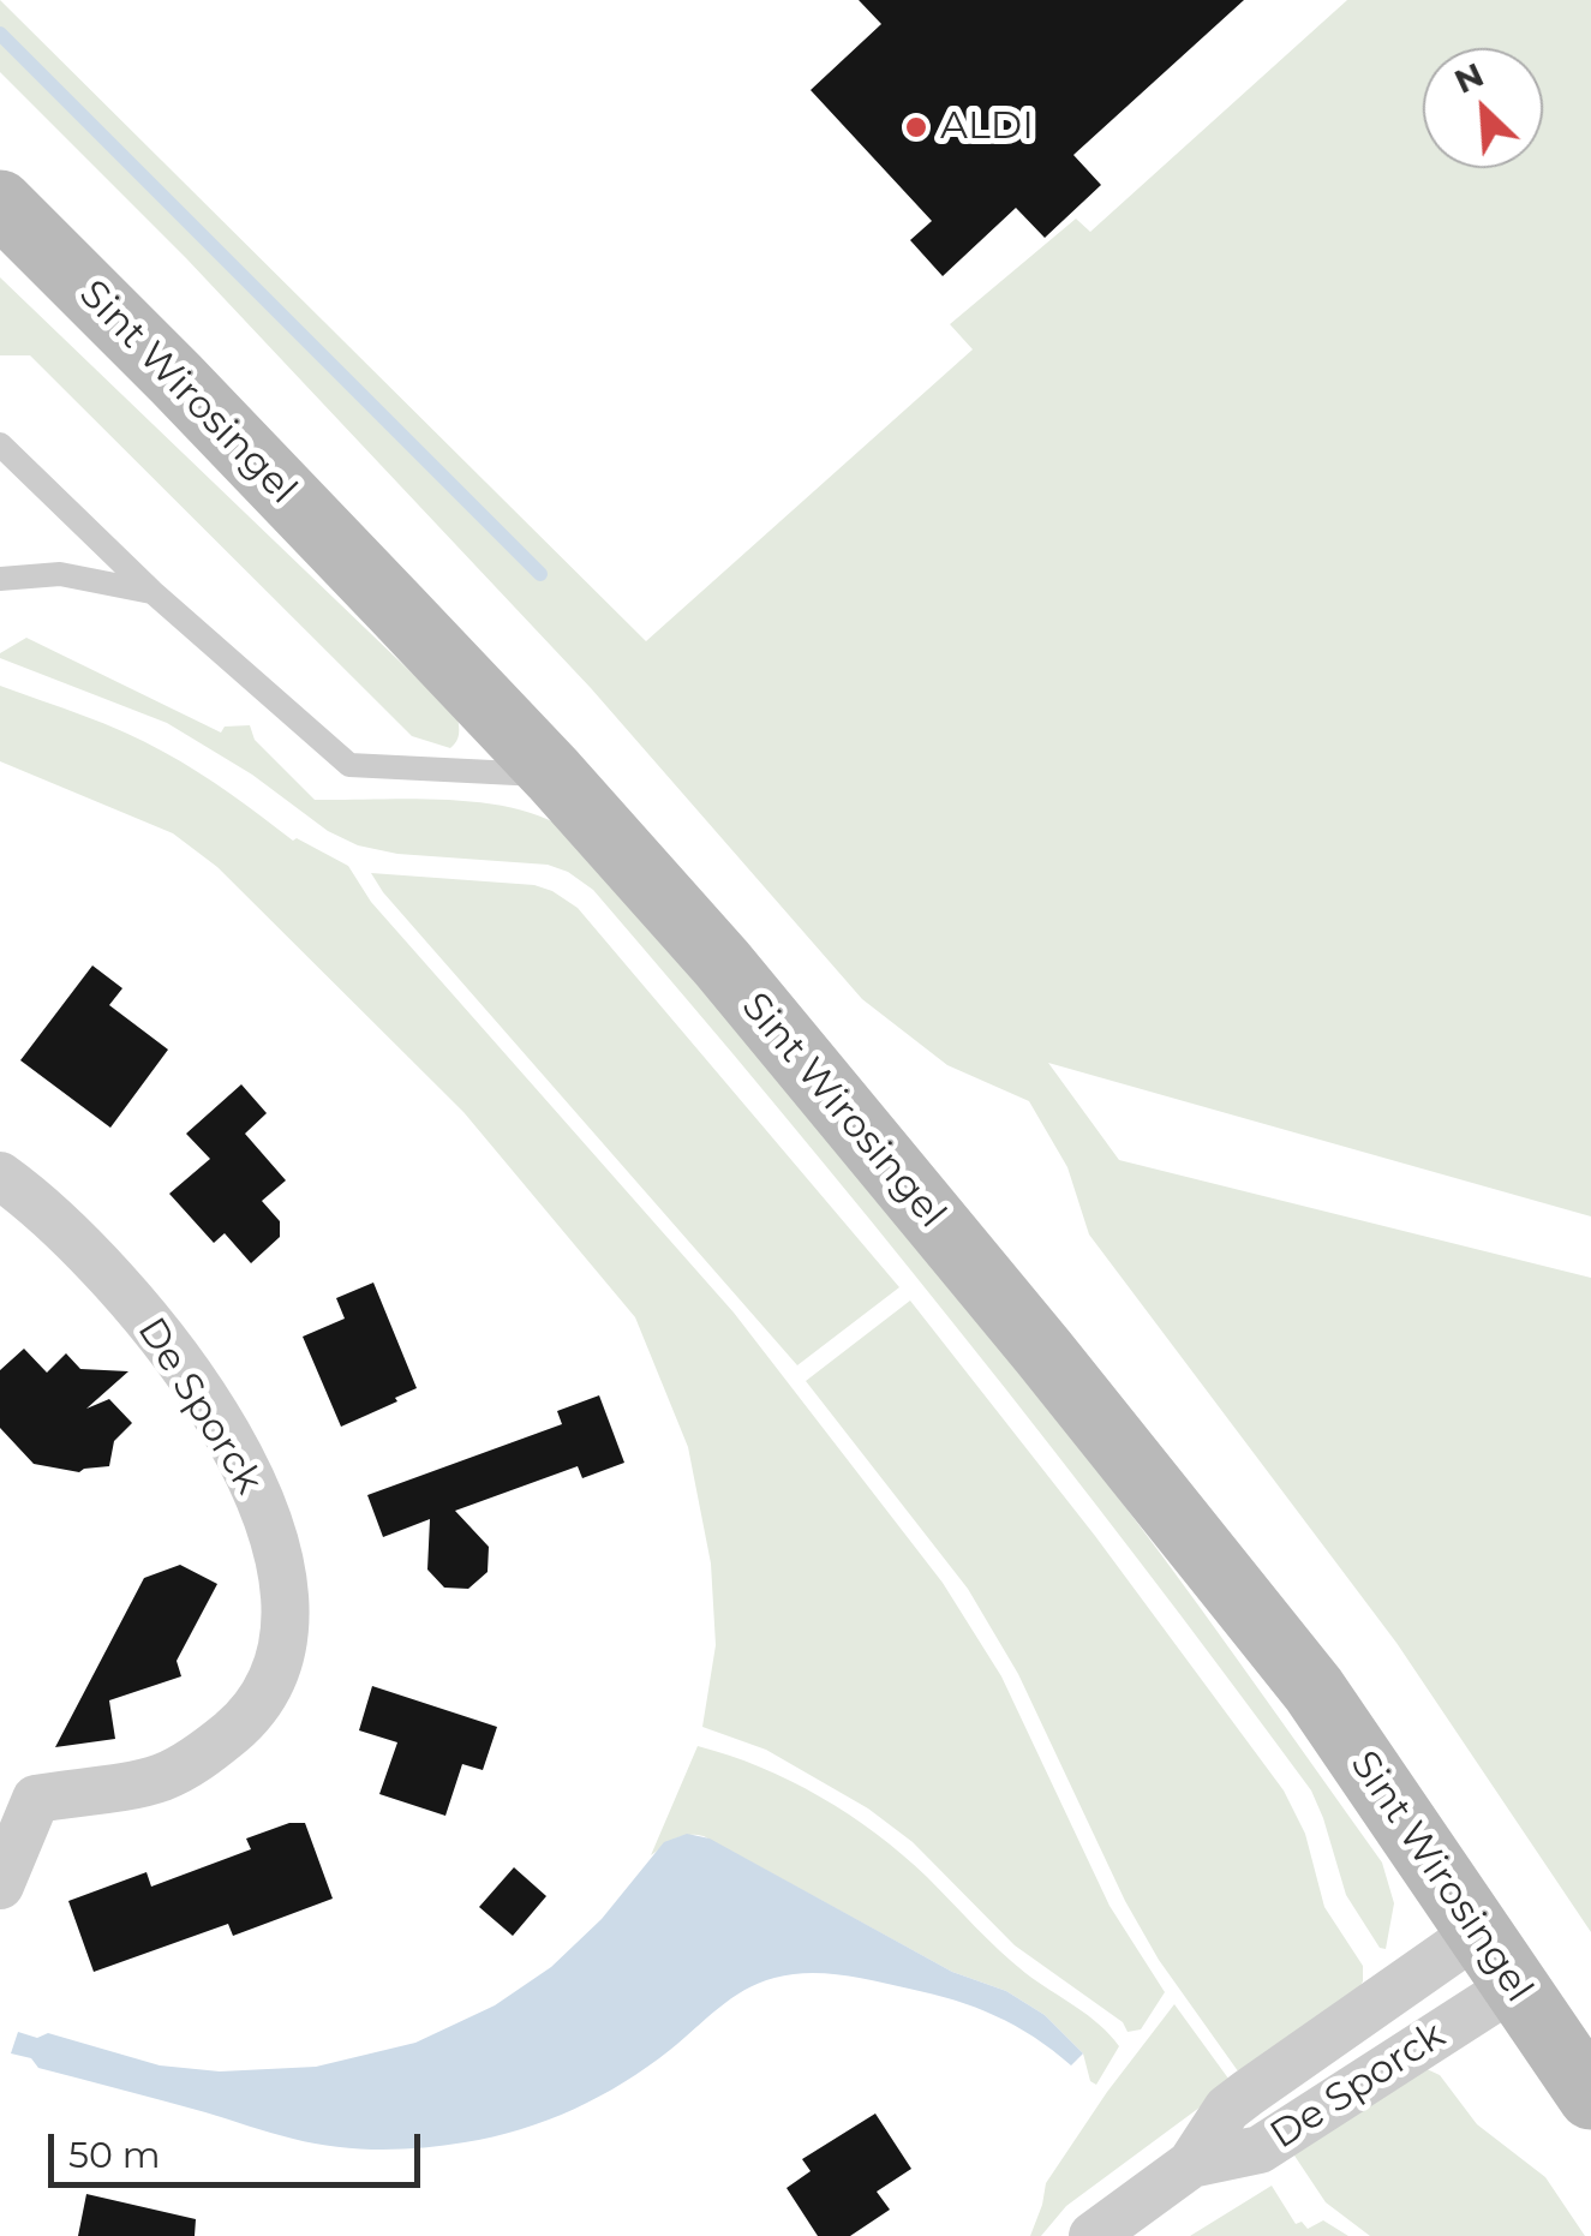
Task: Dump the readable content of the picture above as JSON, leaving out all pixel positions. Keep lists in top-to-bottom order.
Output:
{
  "streets": {
    "main road": ["Sint Wirosingel"],
    "street": ["De Sporck"]
  },
  "crossings": [
    ["Sint Wirosingel", "De Sporck"]
  ],
  "places": ["ALDI"],
  "scale_bar": "50 m",
  "north": "top left"
}
